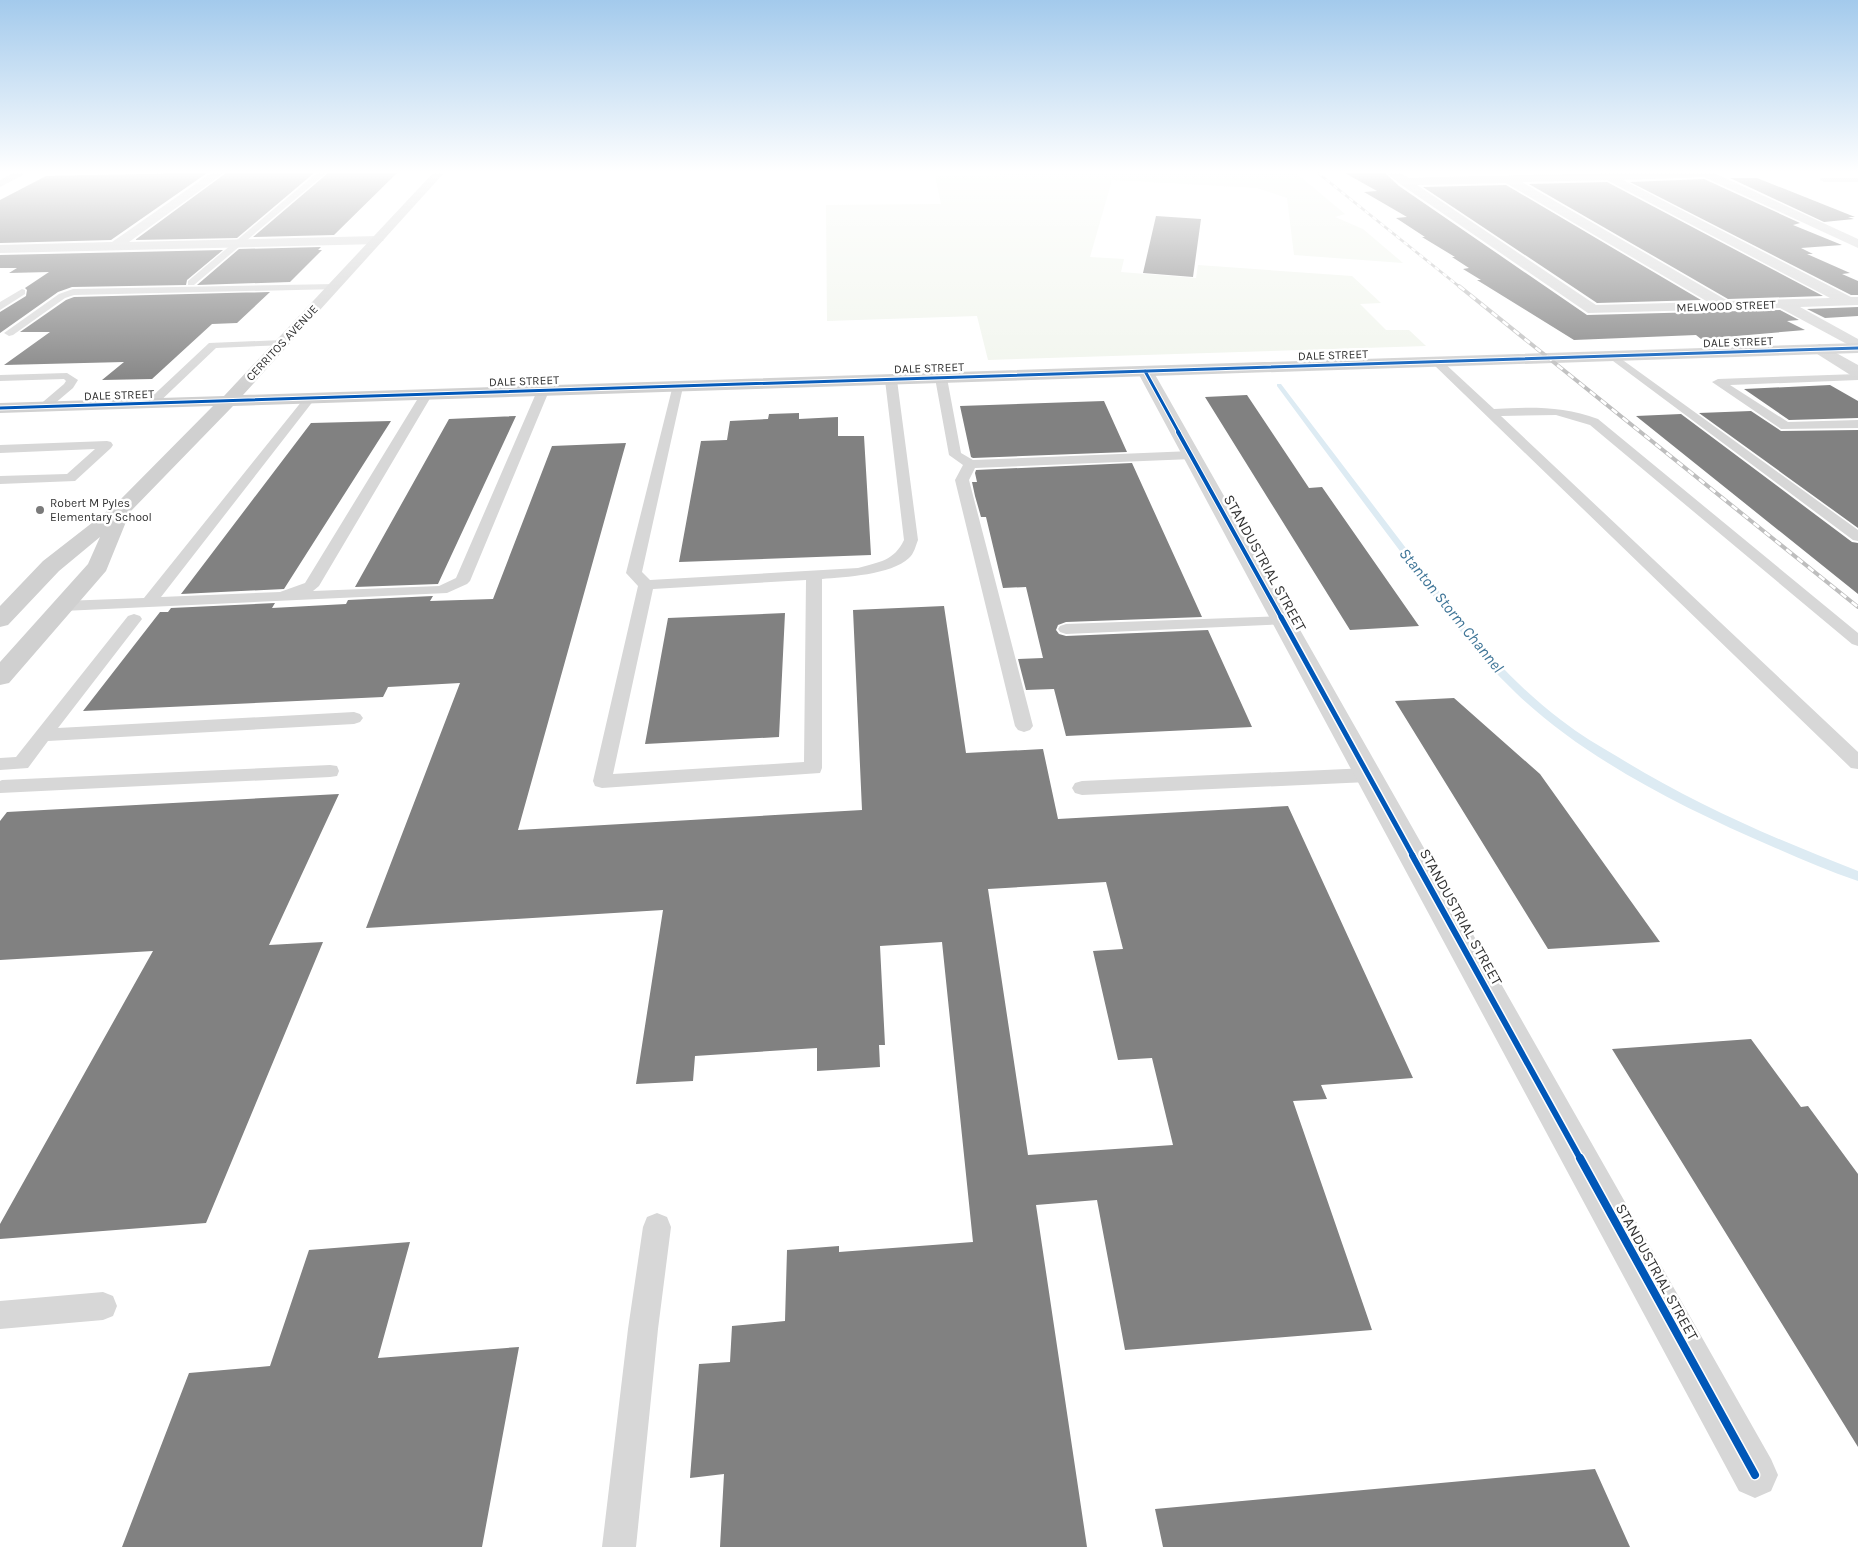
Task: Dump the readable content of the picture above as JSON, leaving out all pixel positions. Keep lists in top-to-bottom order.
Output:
{
  "streets": {
    "street": [
      "MELWOOD STREET",
      "DALE STREET",
      "CERRITOS AVENUE",
      "STANDUSTRIAL STREET"
    ]
  },
  "crossings": [
    ["DALE STREET", "CERRITOS AVENUE"],
    ["DALE STREET", "STANDUSTRIAL STREET"]
  ],
  "water": ["Stanton Storm Channel"],
  "places": ["Robert M Pyles Elementary School"]
}
